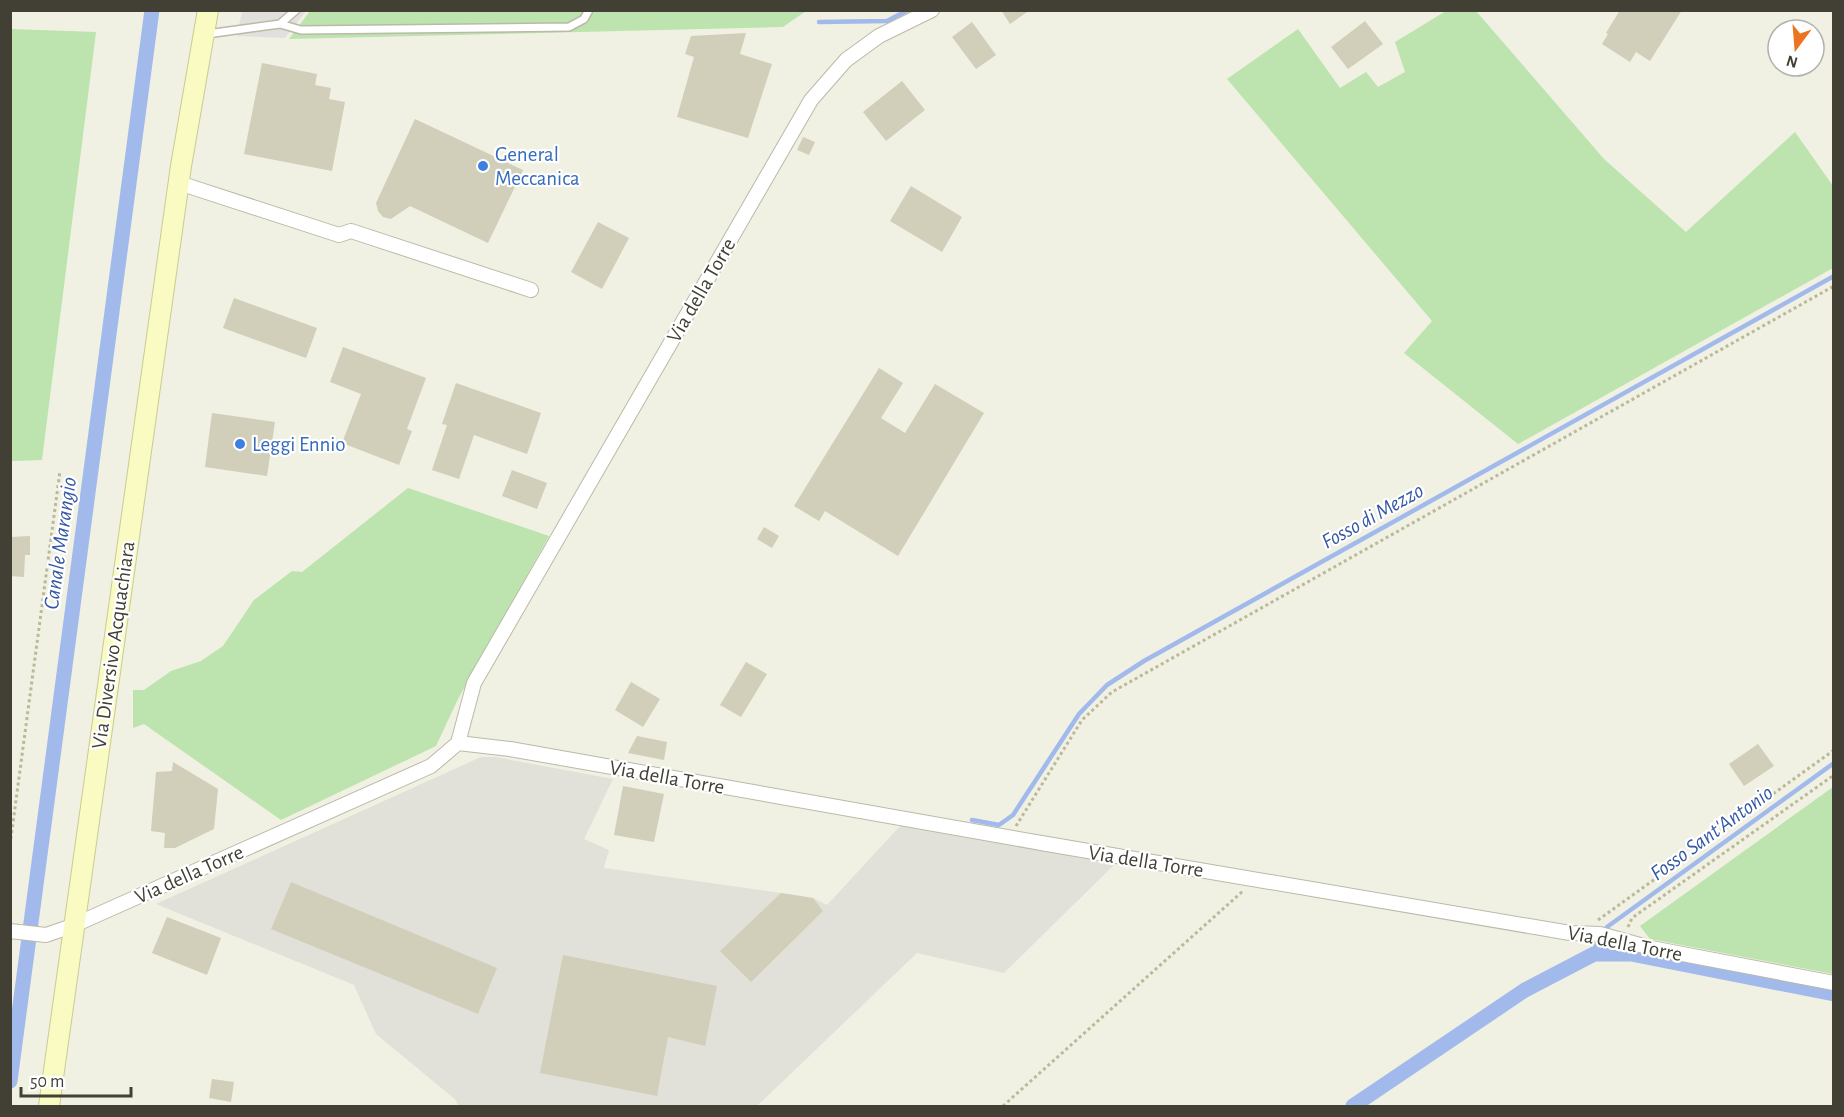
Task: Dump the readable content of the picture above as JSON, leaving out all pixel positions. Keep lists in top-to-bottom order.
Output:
{
  "streets": {
    "main road": ["Via Diversivo Acquachiara"],
    "street": ["Via della Torre"]
  },
  "crossings": [
    ["Via della Torre", "Via Diversivo Acquachiara"]
  ],
  "water": ["Fosso di Mezzo", "Canale Marangio", "Fosso Sant'Antonio"],
  "places": ["General Meccanica", "Leggi Ennio"],
  "scale_bar": "50 m",
  "north": "bottom"
}
